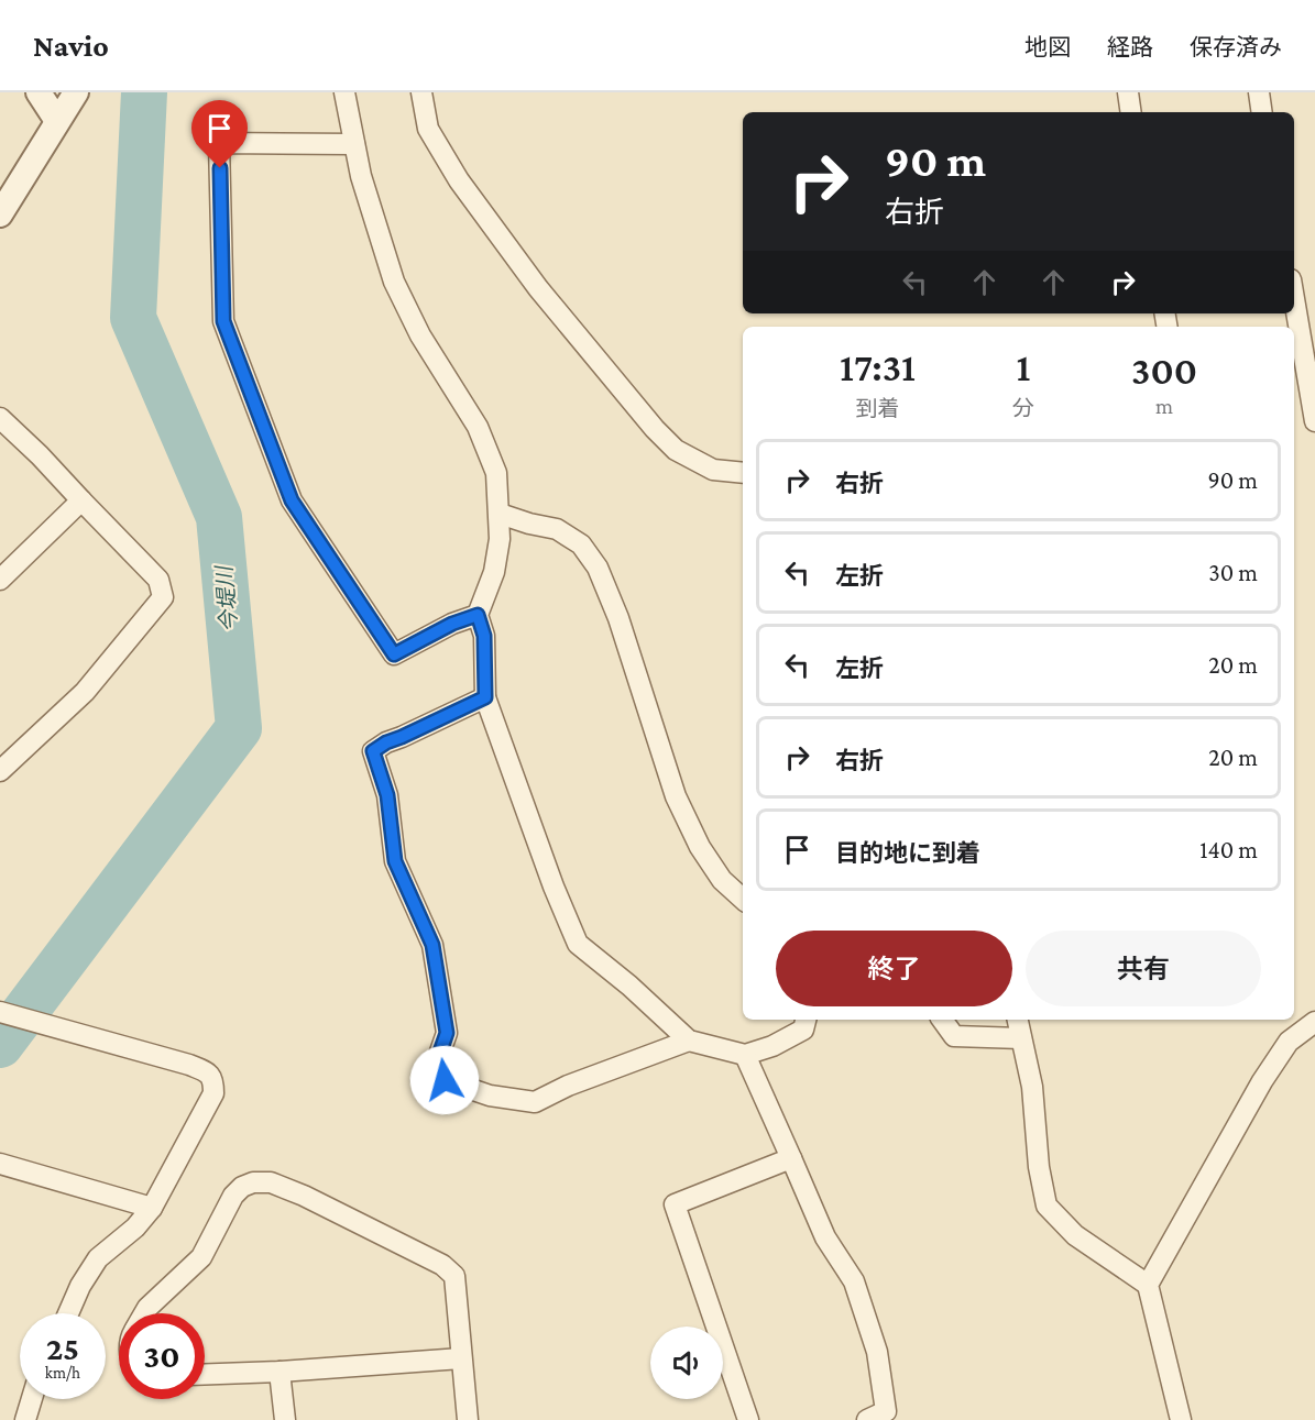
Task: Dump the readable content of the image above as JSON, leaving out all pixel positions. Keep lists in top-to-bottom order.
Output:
{
  "water": ["今堤川"],
  "page": {
    "header": "Navio",
    "nav": ["地図", "経路", "保存済み"],
    "turn": ["90 m", "右折"],
    "eta": [
      "17:31",
      "到着",
      "1",
      "分",
      "300",
      "m"
    ],
    "list": [
      {
        "name": "右折",
        "value": "90 m"
      },
      {
        "name": "左折",
        "value": "30 m"
      },
      {
        "name": "左折",
        "value": "20 m"
      },
      {
        "name": "右折",
        "value": "20 m"
      },
      {
        "name": "目的地に到着",
        "value": "140 m"
      }
    ],
    "buttons": ["終了", "共有"],
    "speed": "25 km/h",
    "limit": "30"
  }
}
